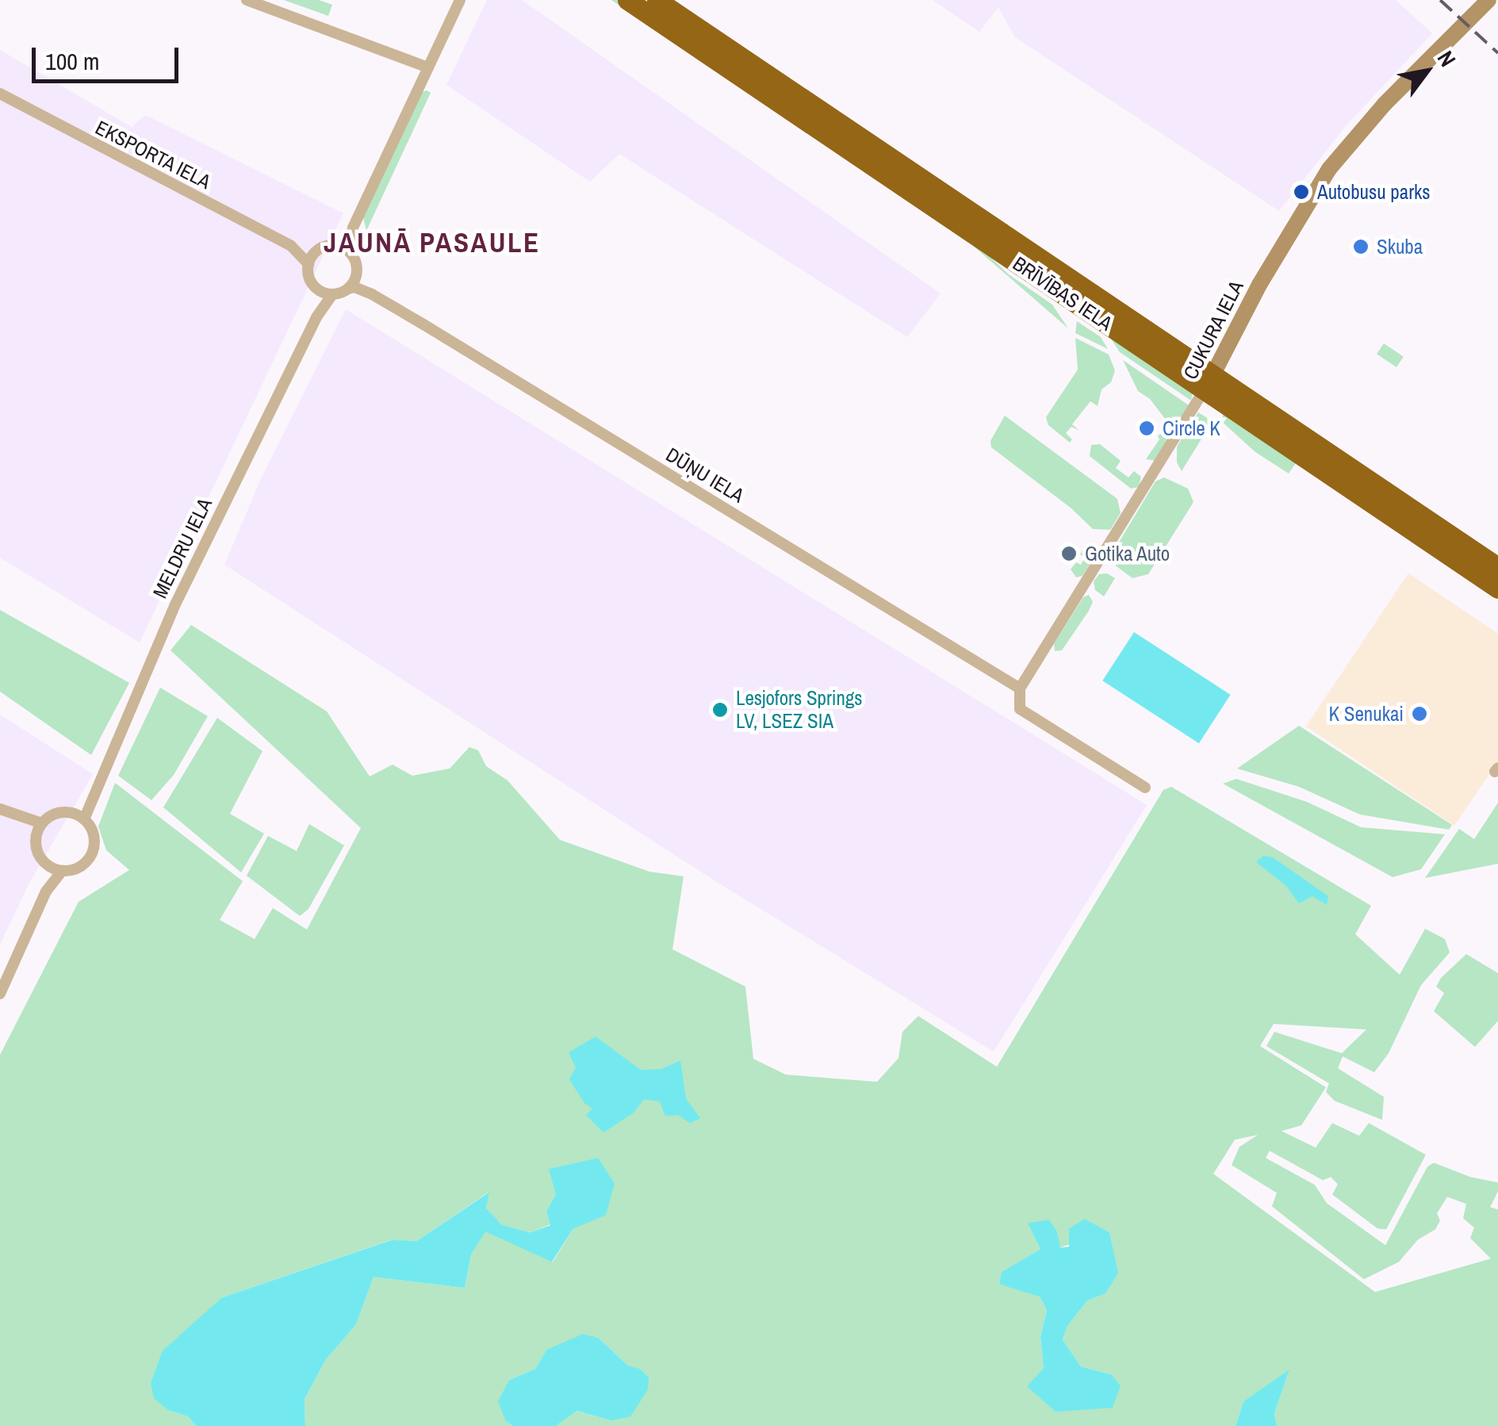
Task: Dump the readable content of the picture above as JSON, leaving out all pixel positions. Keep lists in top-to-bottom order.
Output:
{
  "streets": {
    "highway": ["BRĪVĪBAS IELA"],
    "main road": ["CUKURA IELA"],
    "street": ["EKSPORTA IELA", "DŪŅU IELA", "MELDRU IELA"]
  },
  "crossings": [
    ["EKSPORTA IELA", "DŪŅU IELA"],
    ["EKSPORTA IELA", "MELDRU IELA"],
    ["BRĪVĪBAS IELA", "CUKURA IELA"],
    ["CUKURA IELA", "DŪŅU IELA"],
    ["DŪŅU IELA", "MELDRU IELA"]
  ],
  "districts": ["JAUNĀ PASAULE"],
  "places": [
    "Autobusu parks",
    "Skuba",
    "Circle K",
    "Gotika Auto",
    "Lesjofors Springs LV, LSEZ SIA",
    "K Senukai"
  ],
  "scale_bar": "100 m",
  "north": "top right"
}
